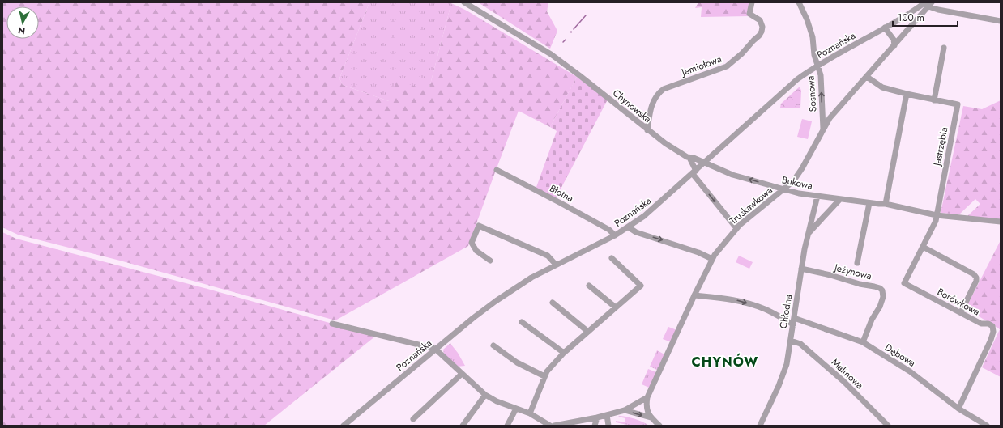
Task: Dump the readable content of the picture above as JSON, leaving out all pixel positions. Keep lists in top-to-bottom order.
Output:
{
  "streets": {
    "street": [
      "Poznańska",
      "Jemiołowa",
      "Sosnowa",
      "Chynowska",
      "Jastrzębia",
      "Bukowa",
      "Błotna",
      "Truskawkowa",
      "Jeżynowa",
      "Borówkowa",
      "Chłodna",
      "Dębowa",
      "Malinowa"
    ]
  },
  "crossings": [
    ["Poznańska", "Sosnowa"],
    ["Poznańska", "Chynowska"],
    ["Poznańska", "Bukowa"],
    ["Poznańska", "Błotna"],
    ["Poznańska", "Truskawkowa"],
    ["Jemiołowa", "Chynowska"],
    ["Sosnowa", "Truskawkowa"],
    ["Chynowska", "Bukowa"],
    ["Jastrzębia", "Bukowa"],
    ["Jastrzębia", "Truskawkowa"],
    ["Jastrzębia", "Borówkowa"],
    ["Bukowa", "Truskawkowa"],
    ["Bukowa", "Borówkowa"],
    ["Bukowa", "Chłodna"],
    ["Truskawkowa", "Dębowa"],
    ["Jeżynowa", "Chłodna"],
    ["Jeżynowa", "Dębowa"],
    ["Borówkowa", "Dębowa"],
    ["Chłodna", "Dębowa"],
    ["Chłodna", "Malinowa"]
  ],
  "one_way": ["Sosnowa"],
  "districts": ["CHYNÓW"],
  "scale_bar": "100 m",
  "north": "bottom"
}
